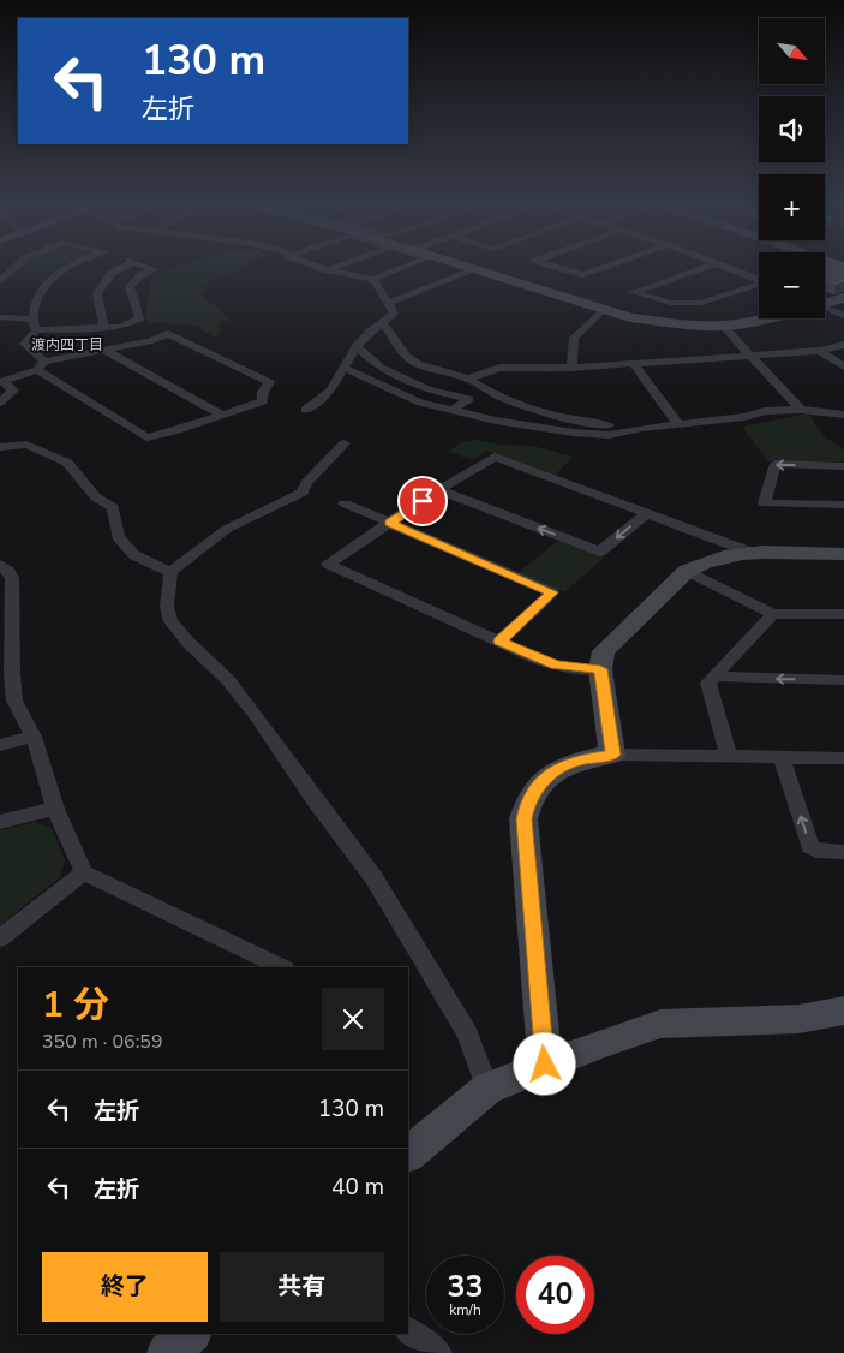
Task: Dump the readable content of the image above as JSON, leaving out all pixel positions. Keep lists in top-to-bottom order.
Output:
{
  "districts": ["渡内四丁目"],
  "north": "bottom right",
  "page": {
    "map_buttons": ["+", "−"],
    "turn": ["130 m", "左折"],
    "heading": ["1 分", "350 m · 06:59"],
    "list": [
      {
        "name": "左折",
        "value": "130 m"
      },
      {
        "name": "左折",
        "value": "40 m"
      }
    ],
    "buttons": ["終了", "共有"],
    "speed": "33 km/h",
    "limit": "40"
  }
}
